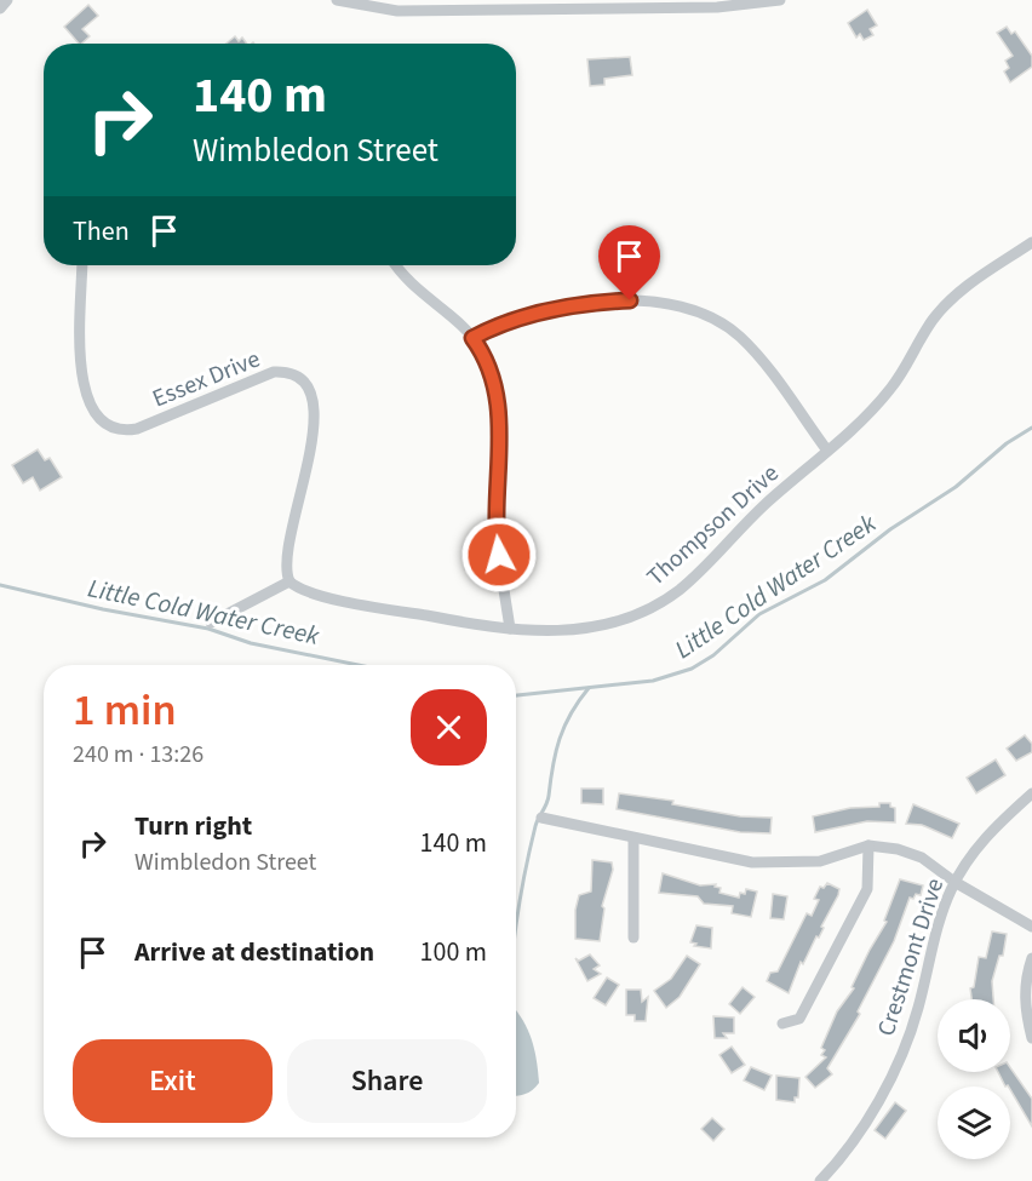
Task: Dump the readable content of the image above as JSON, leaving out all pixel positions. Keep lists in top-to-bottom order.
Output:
{
  "streets": {
    "street": ["Essex Drive", "Thompson Drive", "Crestmont Drive"]
  },
  "crossings": [
    ["Essex Drive", "Thompson Drive"]
  ],
  "water": ["Little Cold Water Creek"],
  "page": {
    "turn": ["140 m", "Wimbledon Street"],
    "then": "Then",
    "heading": ["1 min", "240 m · 13:26"],
    "list": [
      {
        "name": "Turn right",
        "note": "Wimbledon Street",
        "value": "140 m"
      },
      {
        "name": "Arrive at destination",
        "value": "100 m"
      }
    ],
    "buttons": ["Exit", "Share"]
  }
}
